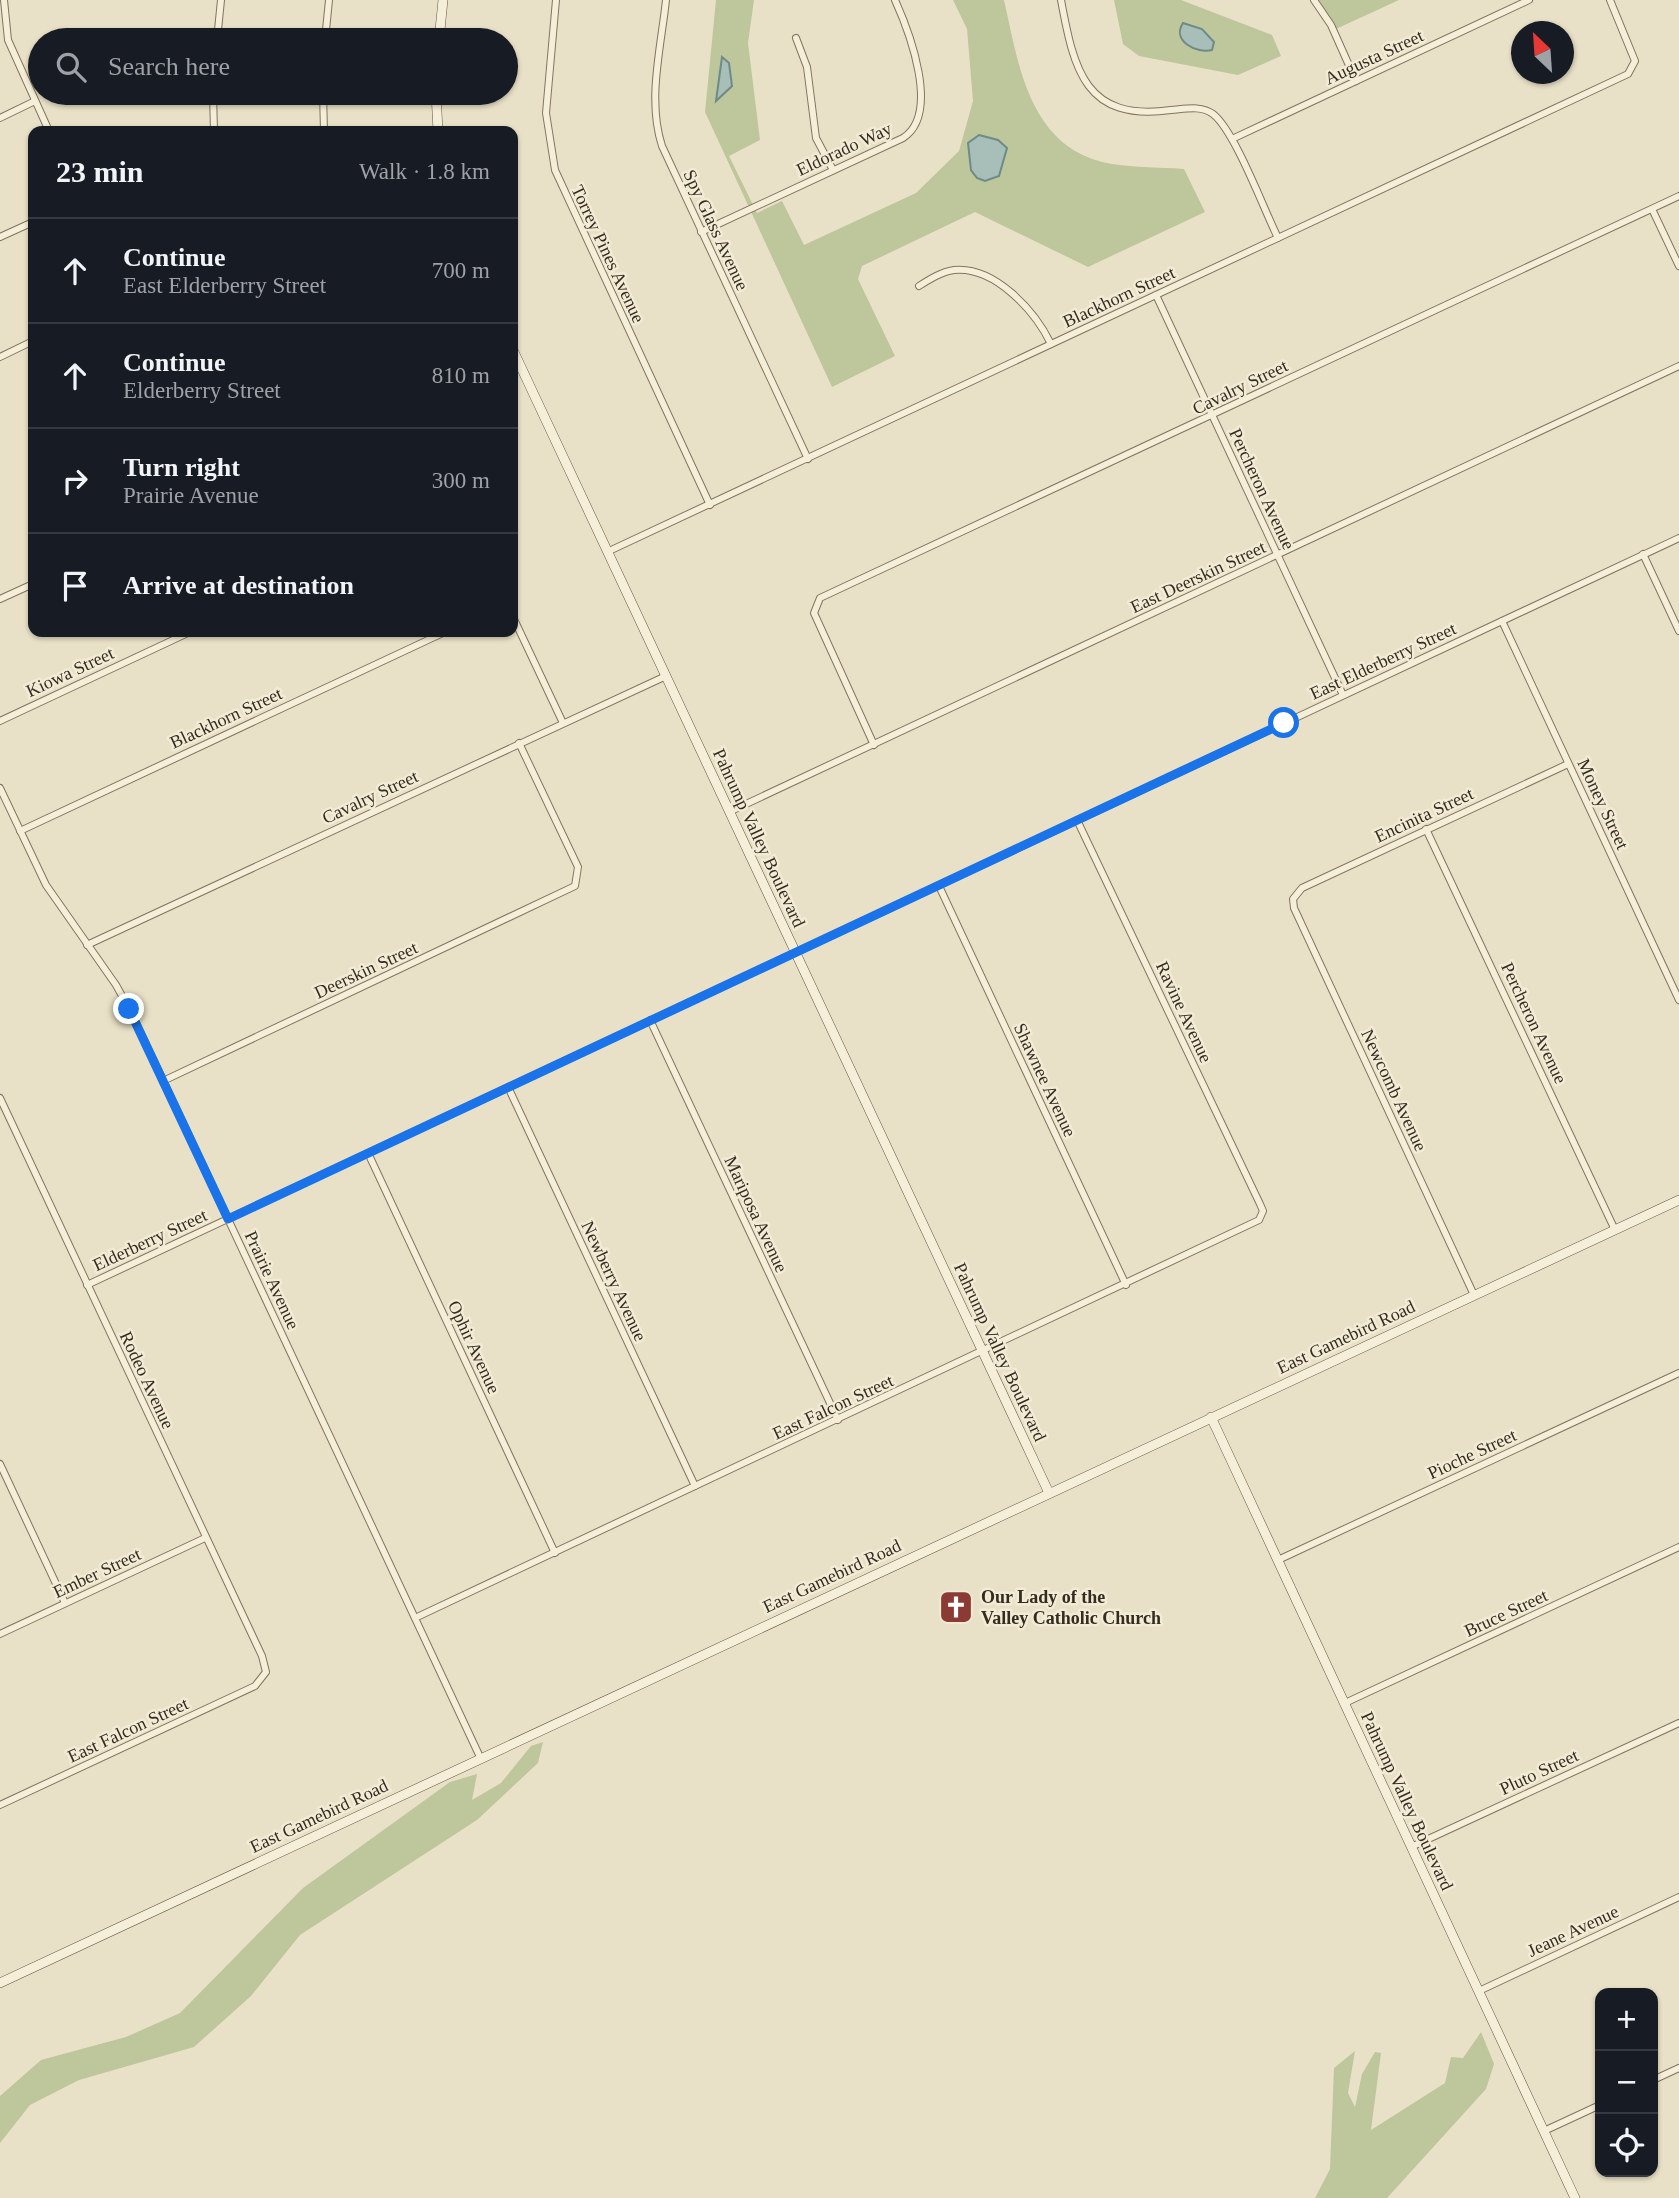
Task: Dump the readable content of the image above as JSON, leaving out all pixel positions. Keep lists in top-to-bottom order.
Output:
{
  "streets": {
    "main road": ["Pahrump Valley Boulevard", "East Gamebird Road"],
    "street": [
      "Augusta Street",
      "Eldorado Way",
      "Spy Glass Avenue",
      "Torrey Pines Avenue",
      "Blackhorn Street",
      "Cavalry Street",
      "Percheron Avenue",
      "East Deerskin Street",
      "East Elderberry Street",
      "Kiowa Street",
      "Money Street",
      "Encinita Street",
      "Deerskin Street",
      "Ravine Avenue",
      "Shawnee Avenue",
      "Newcomb Avenue",
      "Mariposa Avenue",
      "Elderberry Street",
      "Prairie Avenue",
      "Newberry Avenue",
      "Ophir Avenue",
      "Rodeo Avenue",
      "East Falcon Street",
      "Pioche Street",
      "Ember Street",
      "Bruce Street",
      "Pluto Street",
      "Jeane Avenue"
    ]
  },
  "crossings": [
    ["Eldorado Way", "Spy Glass Avenue"],
    ["Spy Glass Avenue", "Blackhorn Street"],
    ["Torrey Pines Avenue", "Blackhorn Street"],
    ["Blackhorn Street", "Percheron Avenue"],
    ["Blackhorn Street", "Pahrump Valley Boulevard"],
    ["Blackhorn Street", "Prairie Avenue"],
    ["Cavalry Street", "Percheron Avenue"],
    ["Cavalry Street", "East Deerskin Street"],
    ["Cavalry Street", "Pahrump Valley Boulevard"],
    ["Cavalry Street", "Deerskin Street"],
    ["Cavalry Street", "Prairie Avenue"],
    ["Percheron Avenue", "East Deerskin Street"],
    ["Percheron Avenue", "East Elderberry Street"],
    ["Percheron Avenue", "Encinita Street"],
    ["Percheron Avenue", "East Gamebird Road"],
    ["East Deerskin Street", "Pahrump Valley Boulevard"],
    ["East Elderberry Street", "Money Street"],
    ["East Elderberry Street", "Pahrump Valley Boulevard"],
    ["East Elderberry Street", "Ravine Avenue"],
    ["East Elderberry Street", "Shawnee Avenue"],
    ["East Elderberry Street", "Elderberry Street"],
    ["Money Street", "Encinita Street"],
    ["Encinita Street", "Newcomb Avenue"],
    ["Pahrump Valley Boulevard", "Elderberry Street"],
    ["Pahrump Valley Boulevard", "East Gamebird Road"],
    ["Pahrump Valley Boulevard", "East Falcon Street"],
    ["Pahrump Valley Boulevard", "Pioche Street"],
    ["Pahrump Valley Boulevard", "Bruce Street"],
    ["Pahrump Valley Boulevard", "Pluto Street"],
    ["Pahrump Valley Boulevard", "Jeane Avenue"],
    ["Deerskin Street", "Prairie Avenue"],
    ["Ravine Avenue", "East Falcon Street"],
    ["Shawnee Avenue", "East Falcon Street"],
    ["Newcomb Avenue", "East Gamebird Road"],
    ["Mariposa Avenue", "Elderberry Street"],
    ["Mariposa Avenue", "East Falcon Street"],
    ["Elderberry Street", "Prairie Avenue"],
    ["Elderberry Street", "Newberry Avenue"],
    ["Elderberry Street", "Ophir Avenue"],
    ["Elderberry Street", "Rodeo Avenue"],
    ["Prairie Avenue", "East Gamebird Road"],
    ["Prairie Avenue", "East Falcon Street"],
    ["Newberry Avenue", "East Falcon Street"],
    ["Ophir Avenue", "East Falcon Street"],
    ["Rodeo Avenue", "East Falcon Street"],
    ["Rodeo Avenue", "Ember Street"]
  ],
  "places": {
    "church": ["Our Lady of the Valley Catholic Church"]
  },
  "north": "top left",
  "page": {
    "search": "Search here",
    "heading": ["23 min", "Walk · 1.8 km"],
    "list": [
      ["Continue", "East Elderberry Street", "700 m"],
      ["Continue", "Elderberry Street", "810 m"],
      ["Turn right", "Prairie Avenue", "300 m"],
      "Arrive at destination"
    ],
    "map_buttons": ["+", "−"]
  }
}
